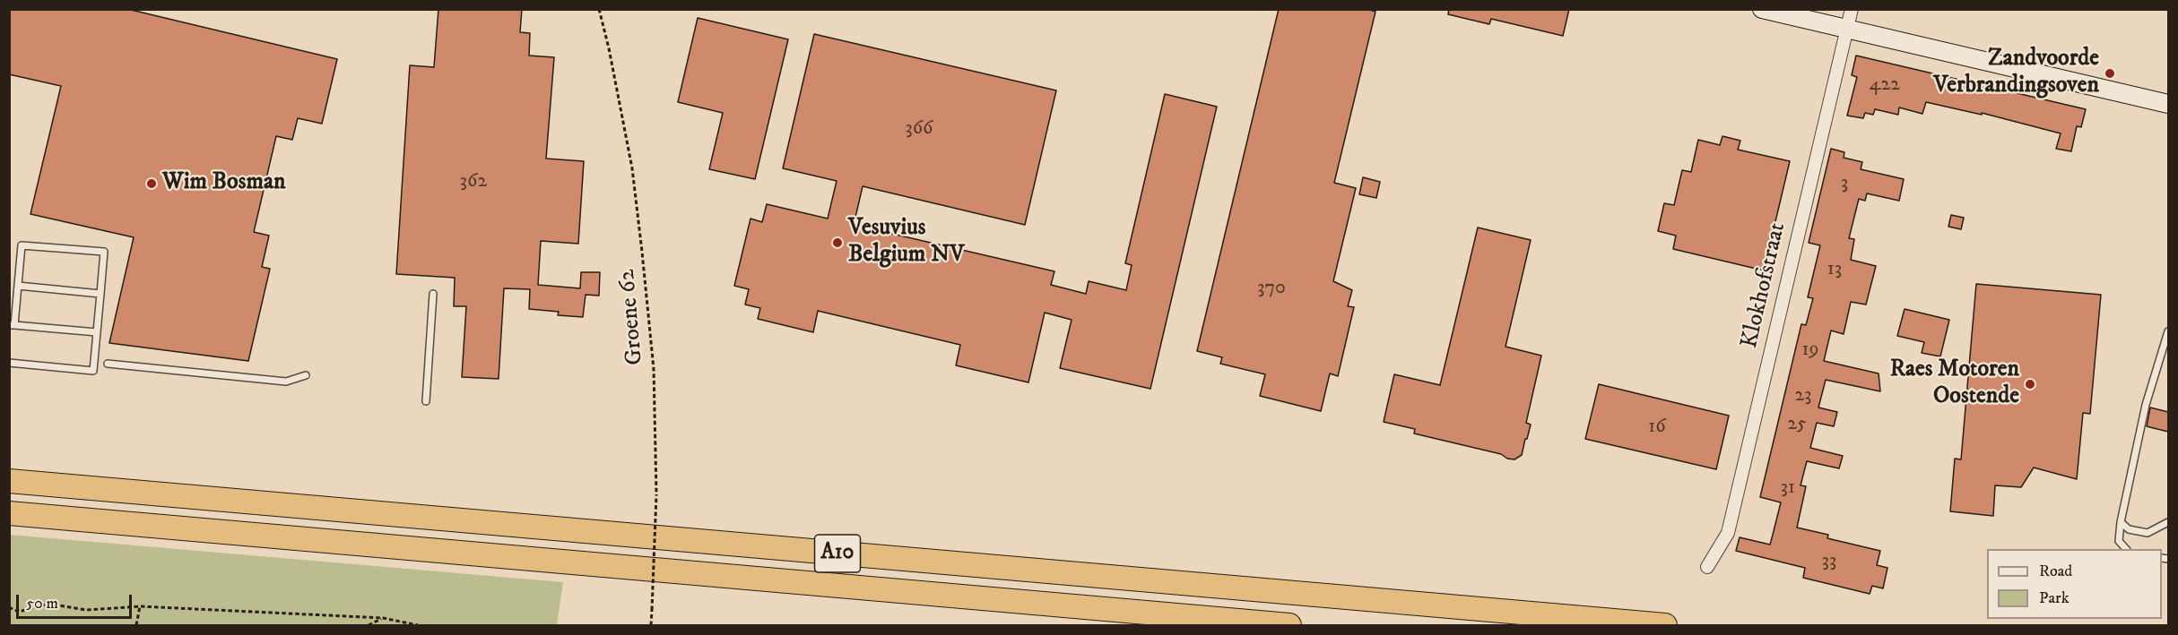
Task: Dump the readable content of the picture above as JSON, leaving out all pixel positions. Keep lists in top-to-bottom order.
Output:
{
  "streets": {
    "highway": ["A10"],
    "street": ["Klokhofstraat"],
    "path": ["Groene 62"]
  },
  "places": [
    "Zandvoorde Verbrandingsoven",
    "Wim Bosman",
    "Vesuvius Belgium NV",
    "Raes Motoren Oostende"
  ],
  "house_numbers": [
    "422",
    "366",
    "362",
    "3",
    "13",
    "370",
    "19",
    "23",
    "25",
    "16",
    "31",
    "33"
  ],
  "legend": ["Road", "Park"],
  "scale_bar": "50 m"
}
